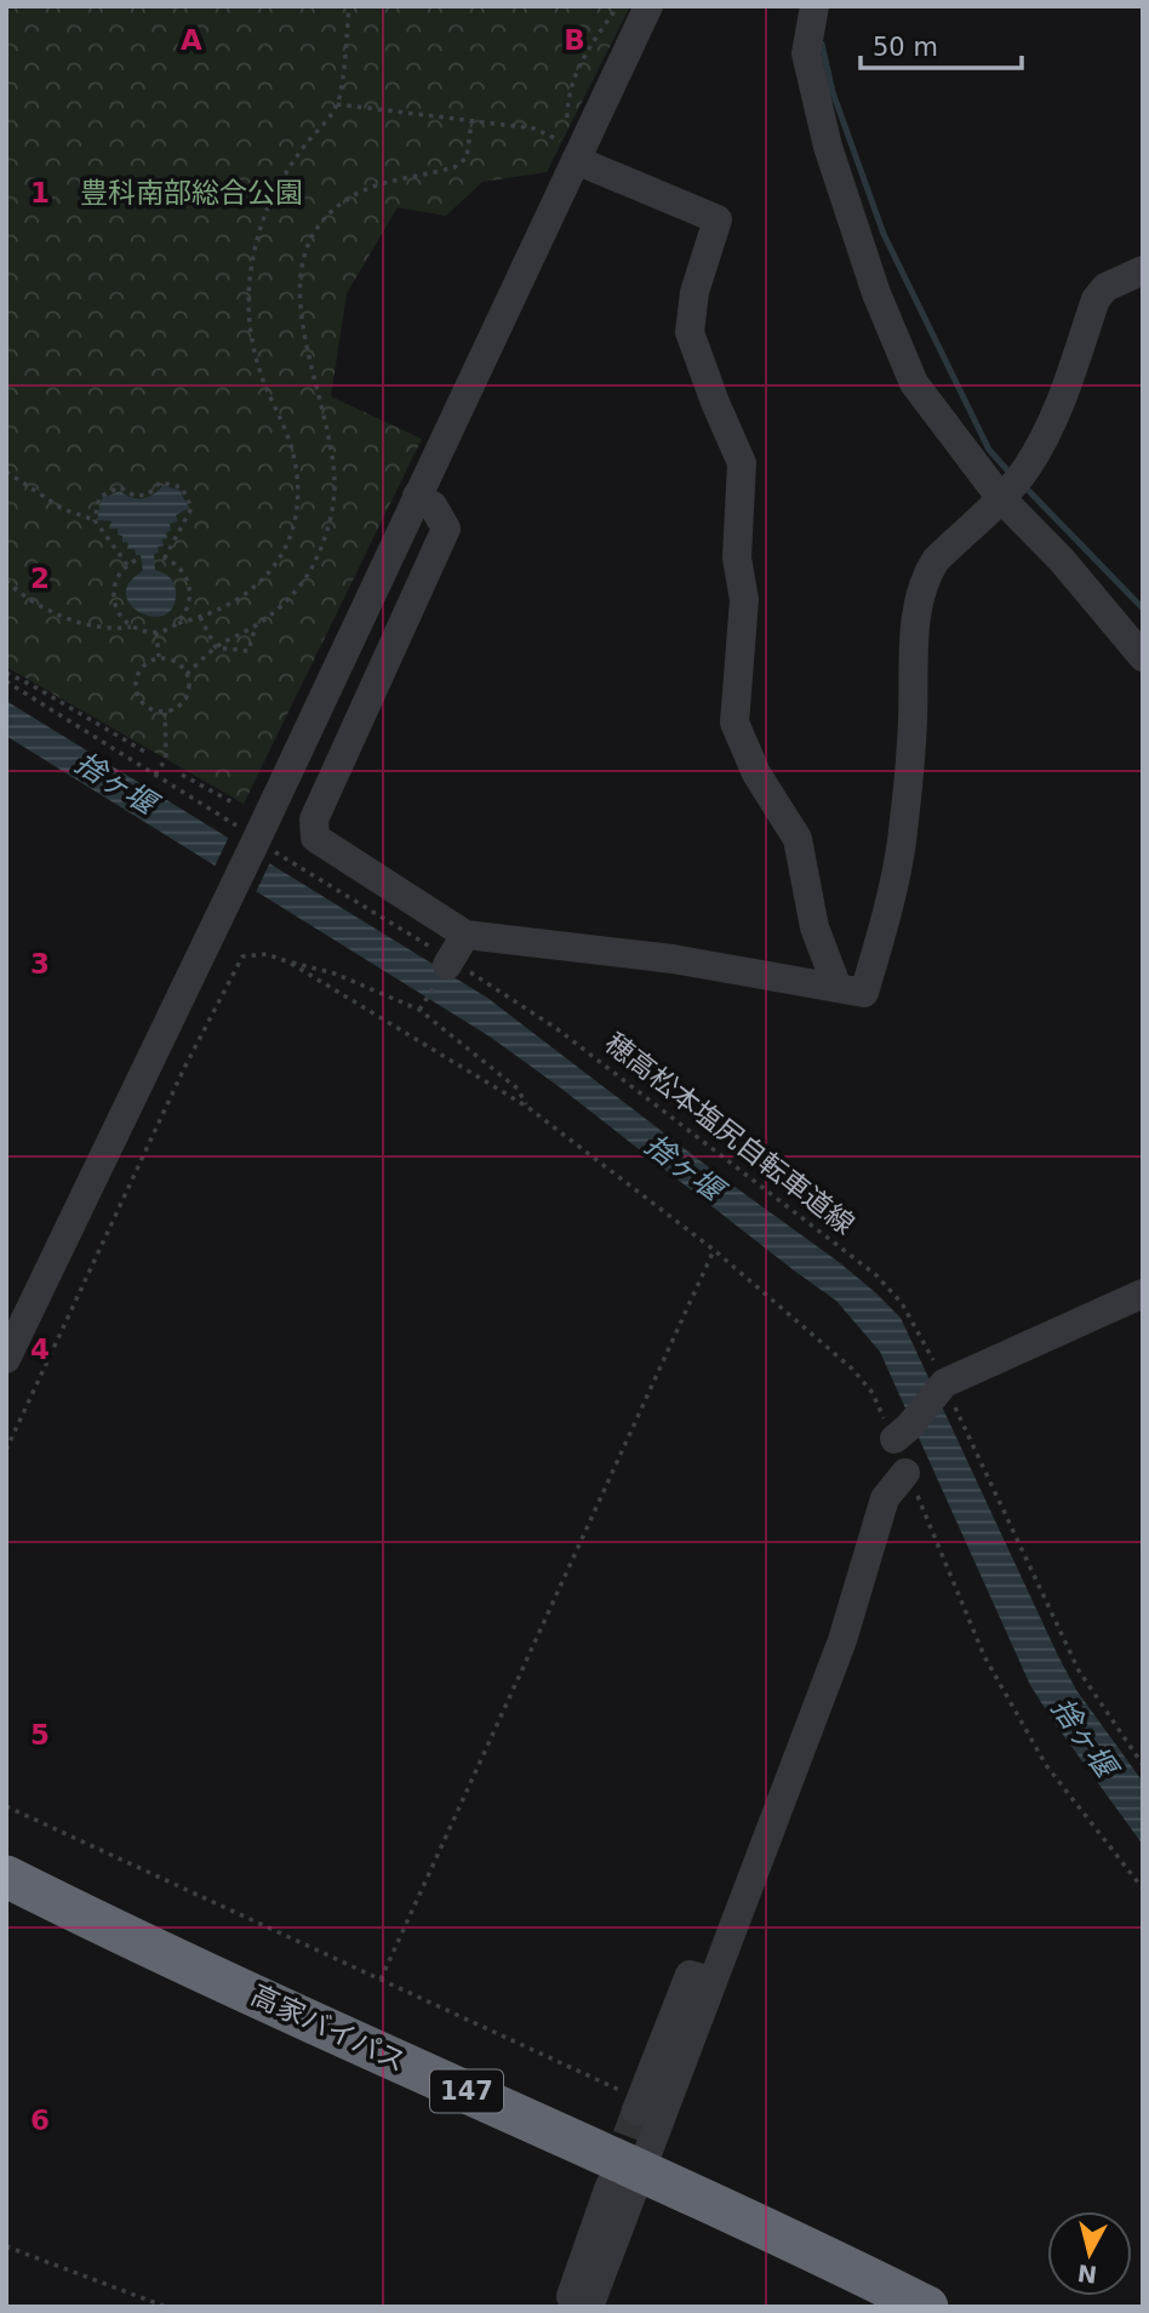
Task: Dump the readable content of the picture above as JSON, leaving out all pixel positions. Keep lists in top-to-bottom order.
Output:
{
  "streets": {
    "highway": ["高家バイパス", "147"],
    "path": ["穂高松本塩尻自転車道線"]
  },
  "water": ["捨ヶ堰"],
  "parks": ["豊科南部総合公園"],
  "scale_bar": "50 m",
  "north": "bottom",
  "grid": {
    "columns": ["A", "B"],
    "rows": [
      "1",
      "2",
      "3",
      "4",
      "5",
      "6"
    ]
  }
}
